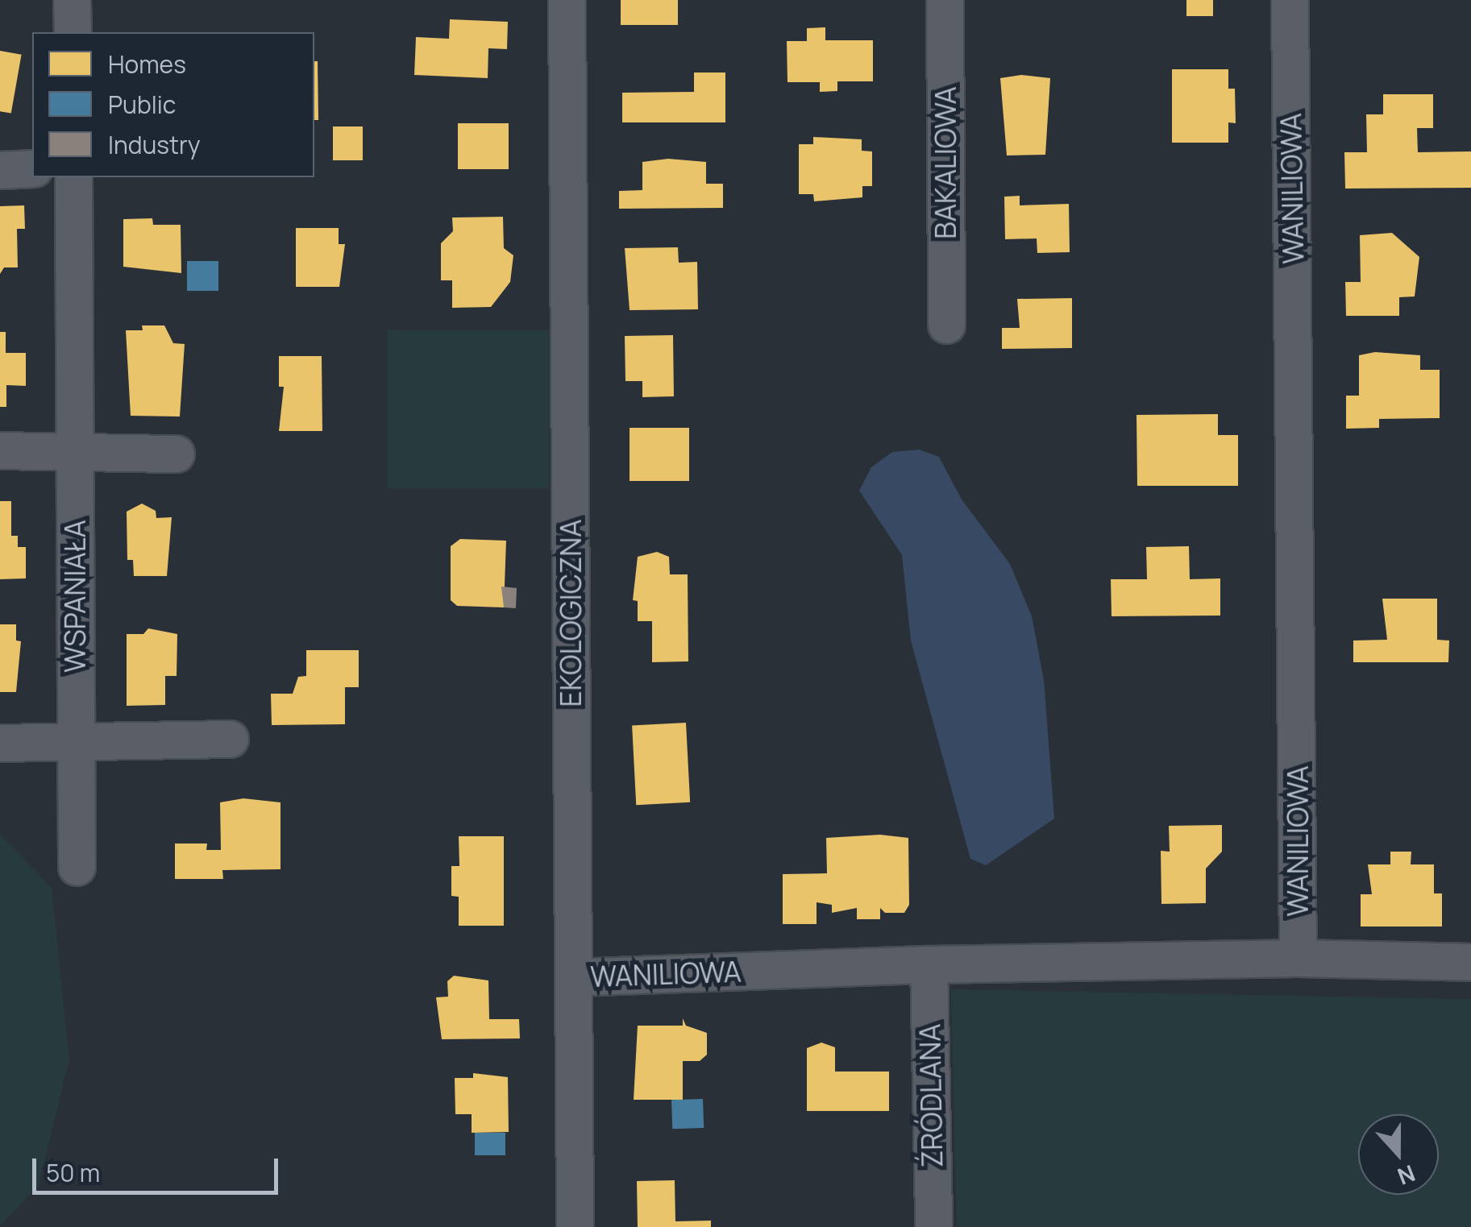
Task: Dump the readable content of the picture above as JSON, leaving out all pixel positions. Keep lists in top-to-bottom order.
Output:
{
  "streets": {
    "street": [
      "BAKALIOWA",
      "WANILIOWA",
      "WSPANIAŁA",
      "EKOLOGICZNA",
      "ŹRÓDLANA"
    ]
  },
  "crossings": [
    ["WANILIOWA", "EKOLOGICZNA"],
    ["WANILIOWA", "ŹRÓDLANA"]
  ],
  "legend": ["Homes", "Public", "Industry"],
  "scale_bar": "50 m",
  "north": "bottom"
}
